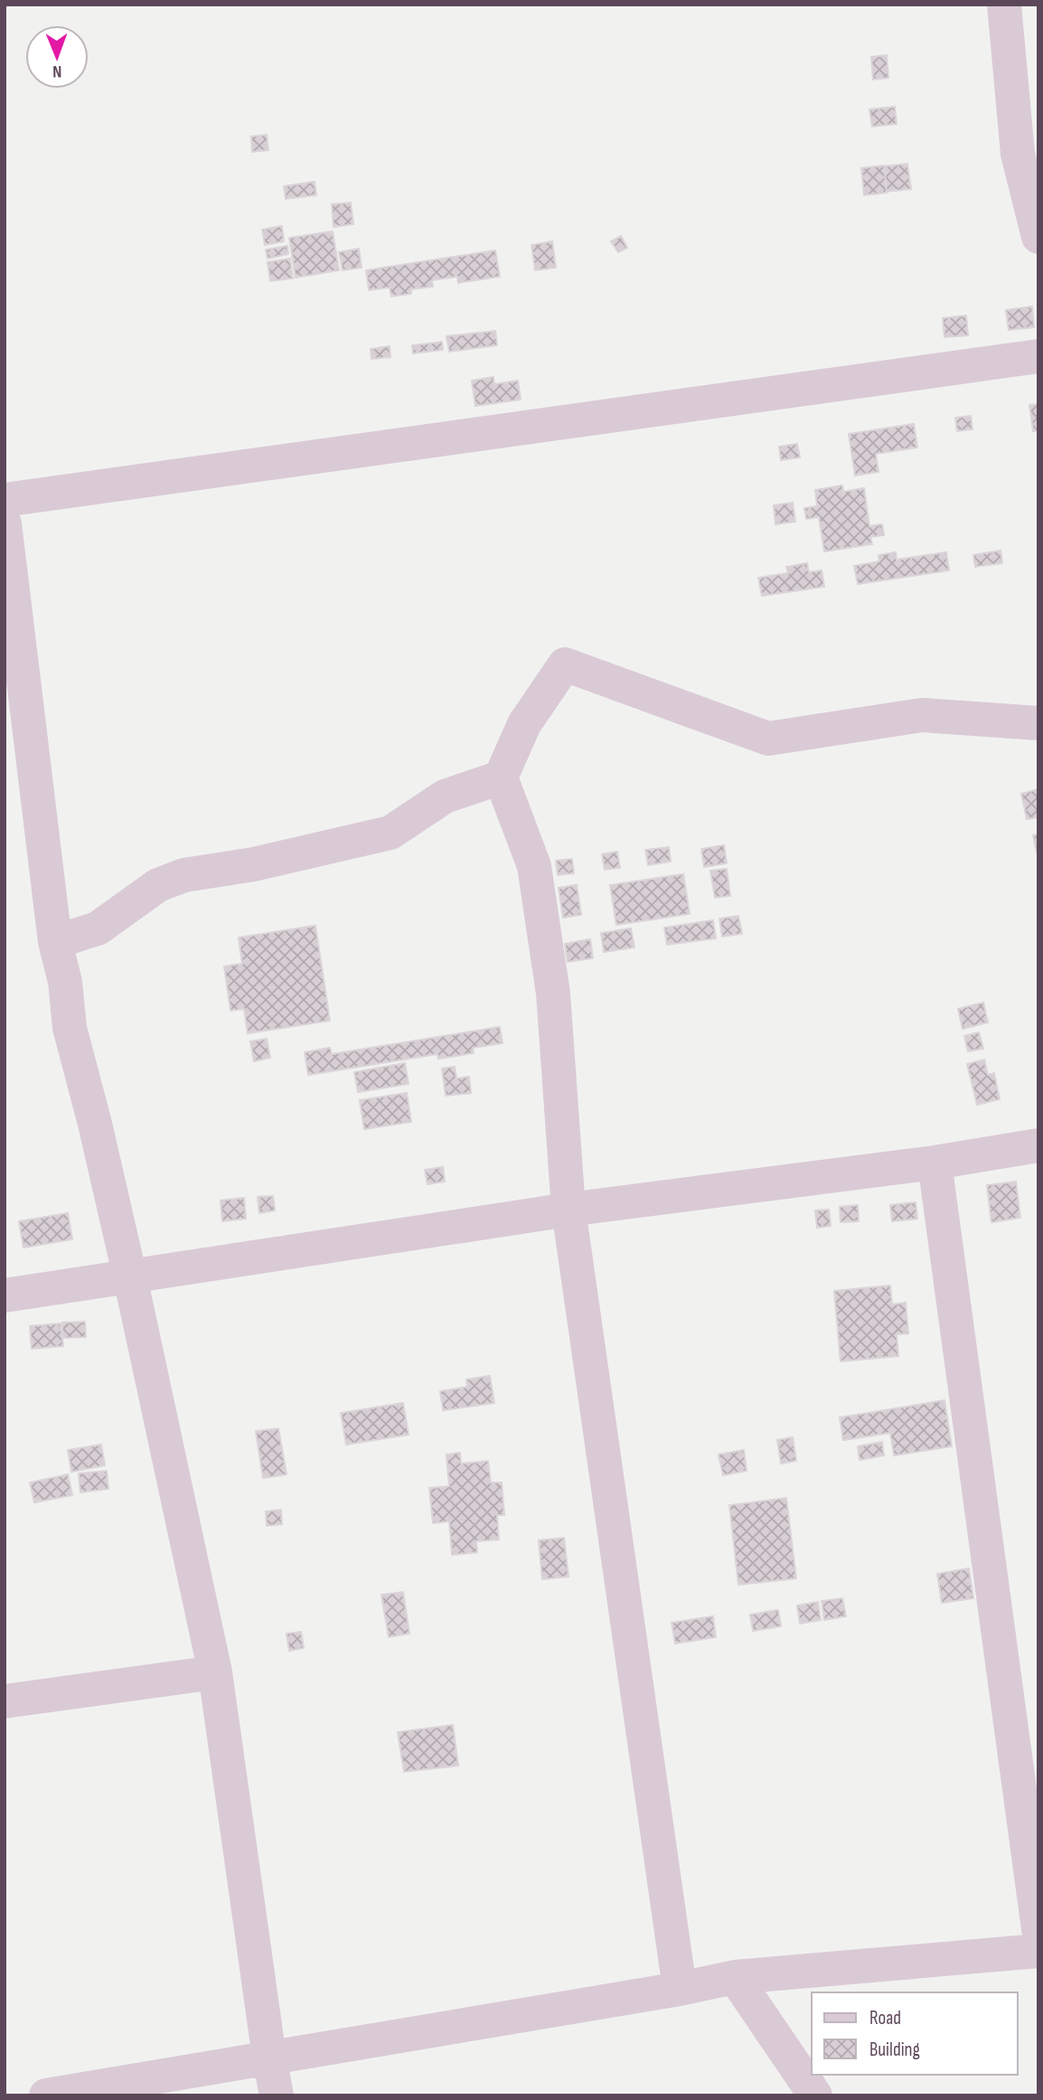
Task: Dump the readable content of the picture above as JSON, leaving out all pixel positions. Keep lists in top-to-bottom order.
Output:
{
  "legend": ["Road", "Building"],
  "north": "bottom"
}
